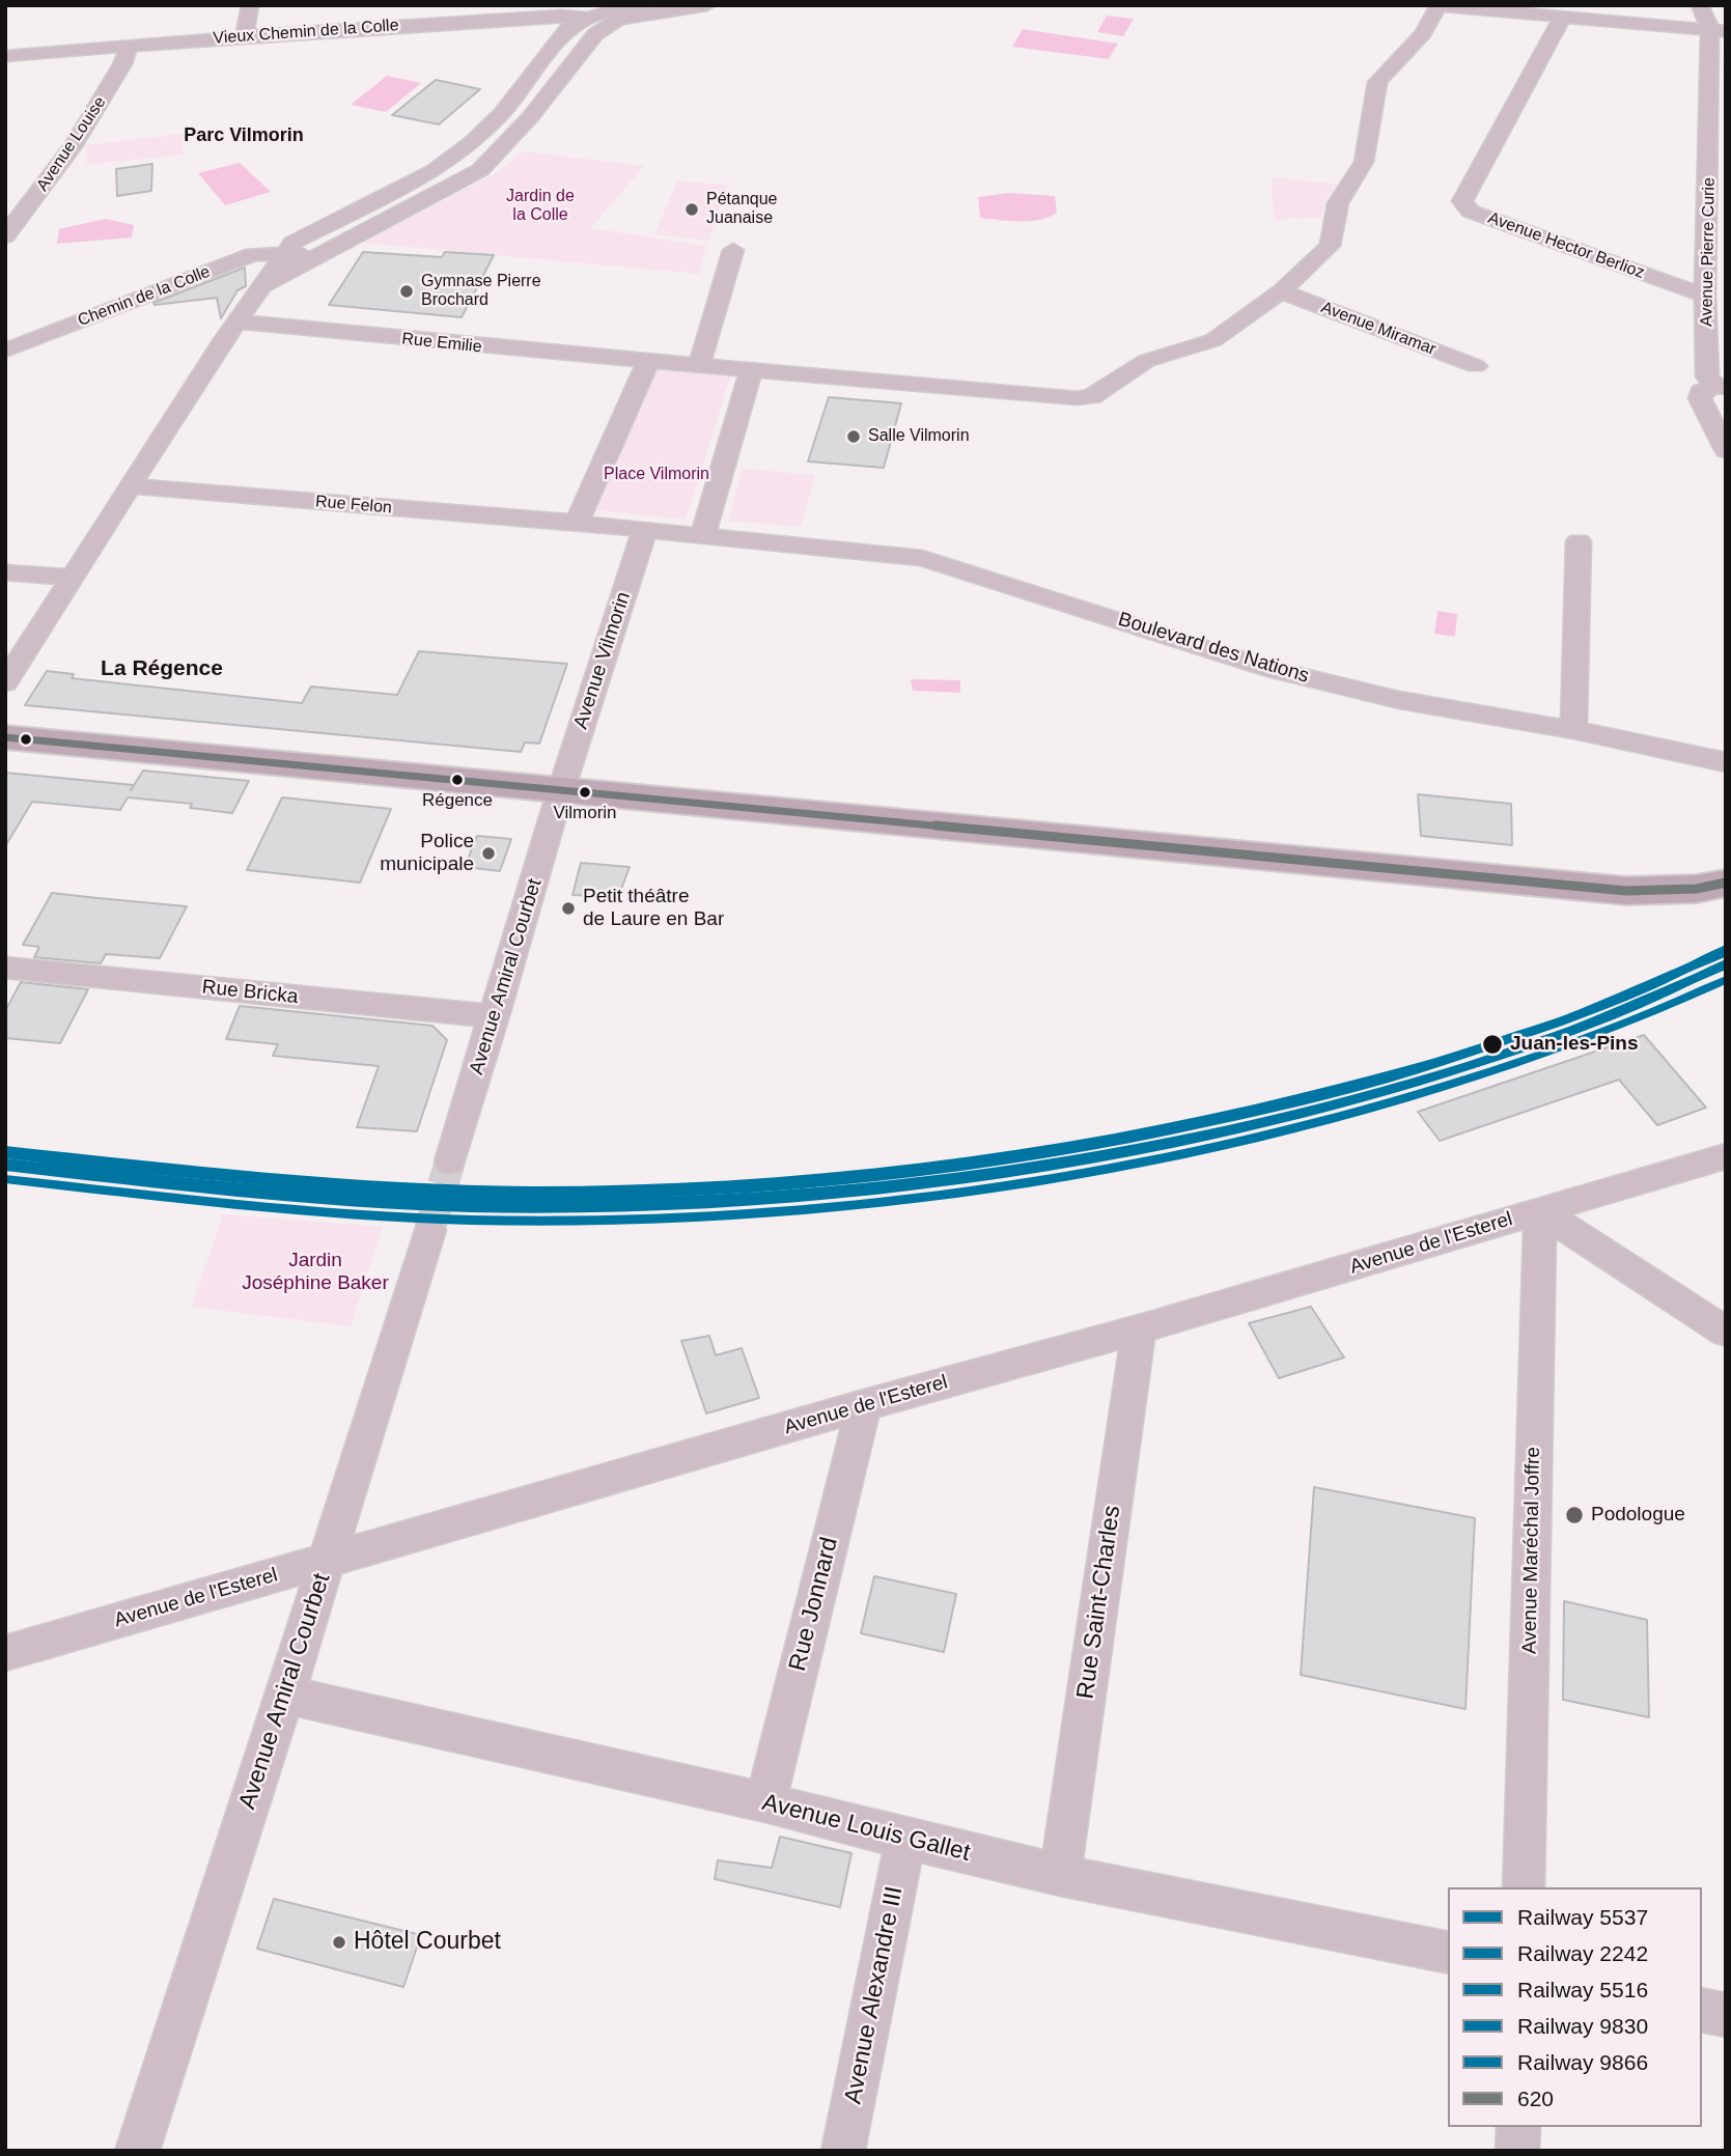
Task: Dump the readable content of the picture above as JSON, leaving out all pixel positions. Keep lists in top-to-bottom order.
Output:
{
  "streets": {
    "street": [
      "Vieux Chemin de la Colle",
      "Avenue Louise",
      "Avenue Hector Berlioz",
      "Avenue Pierre Curie",
      "Chemin de la Colle",
      "Avenue Miramar",
      "Rue Emilie",
      "Rue Felon",
      "Boulevard des Nations",
      "Avenue Vilmorin",
      "Avenue Amiral Courbet",
      "Rue Bricka",
      "Avenue de l'Esterel",
      "Avenue Maréchal Joffre",
      "Rue Saint-Charles",
      "Rue Jonnard",
      "Avenue Louis Gallet",
      "Avenue Alexandre III"
    ]
  },
  "crossings": [
    ["Vieux Chemin de la Colle", "Avenue Louise"],
    ["Avenue Hector Berlioz", "Avenue Pierre Curie"],
    ["Avenue Vilmorin", "Avenue Amiral Courbet"],
    ["Avenue Amiral Courbet", "Rue Bricka"],
    ["Avenue Amiral Courbet", "Avenue de l'Esterel"],
    ["Avenue Amiral Courbet", "Avenue Louis Gallet"],
    ["Avenue de l'Esterel", "Avenue Maréchal Joffre"],
    ["Avenue de l'Esterel", "Rue Saint-Charles"],
    ["Avenue de l'Esterel", "Rue Jonnard"],
    ["Rue Saint-Charles", "Avenue Louis Gallet"],
    ["Rue Jonnard", "Avenue Louis Gallet"],
    ["Avenue Louis Gallet", "Avenue Alexandre III"]
  ],
  "districts": ["Parc Vilmorin", "La Régence"],
  "parks": ["Jardin de la Colle", "Place Vilmorin", "Jardin Joséphine Baker"],
  "places": [
    "Pétanque Juanaise",
    "Gymnase Pierre Brochard",
    "Salle Vilmorin",
    "Régence",
    "Vilmorin",
    "Police municipale",
    "Petit théâtre de Laure en Bar",
    "Juan-les-Pins",
    "Podologue",
    "Hôtel Courbet"
  ],
  "lines": [
    "transit line 620",
    "rail line 5537",
    "rail line 9866",
    "rail line 9830",
    "rail line 2242",
    "rail line 5516"
  ],
  "legend": [
    "Railway 5537",
    "Railway 2242",
    "Railway 5516",
    "Railway 9830",
    "Railway 9866",
    "620"
  ]
}
